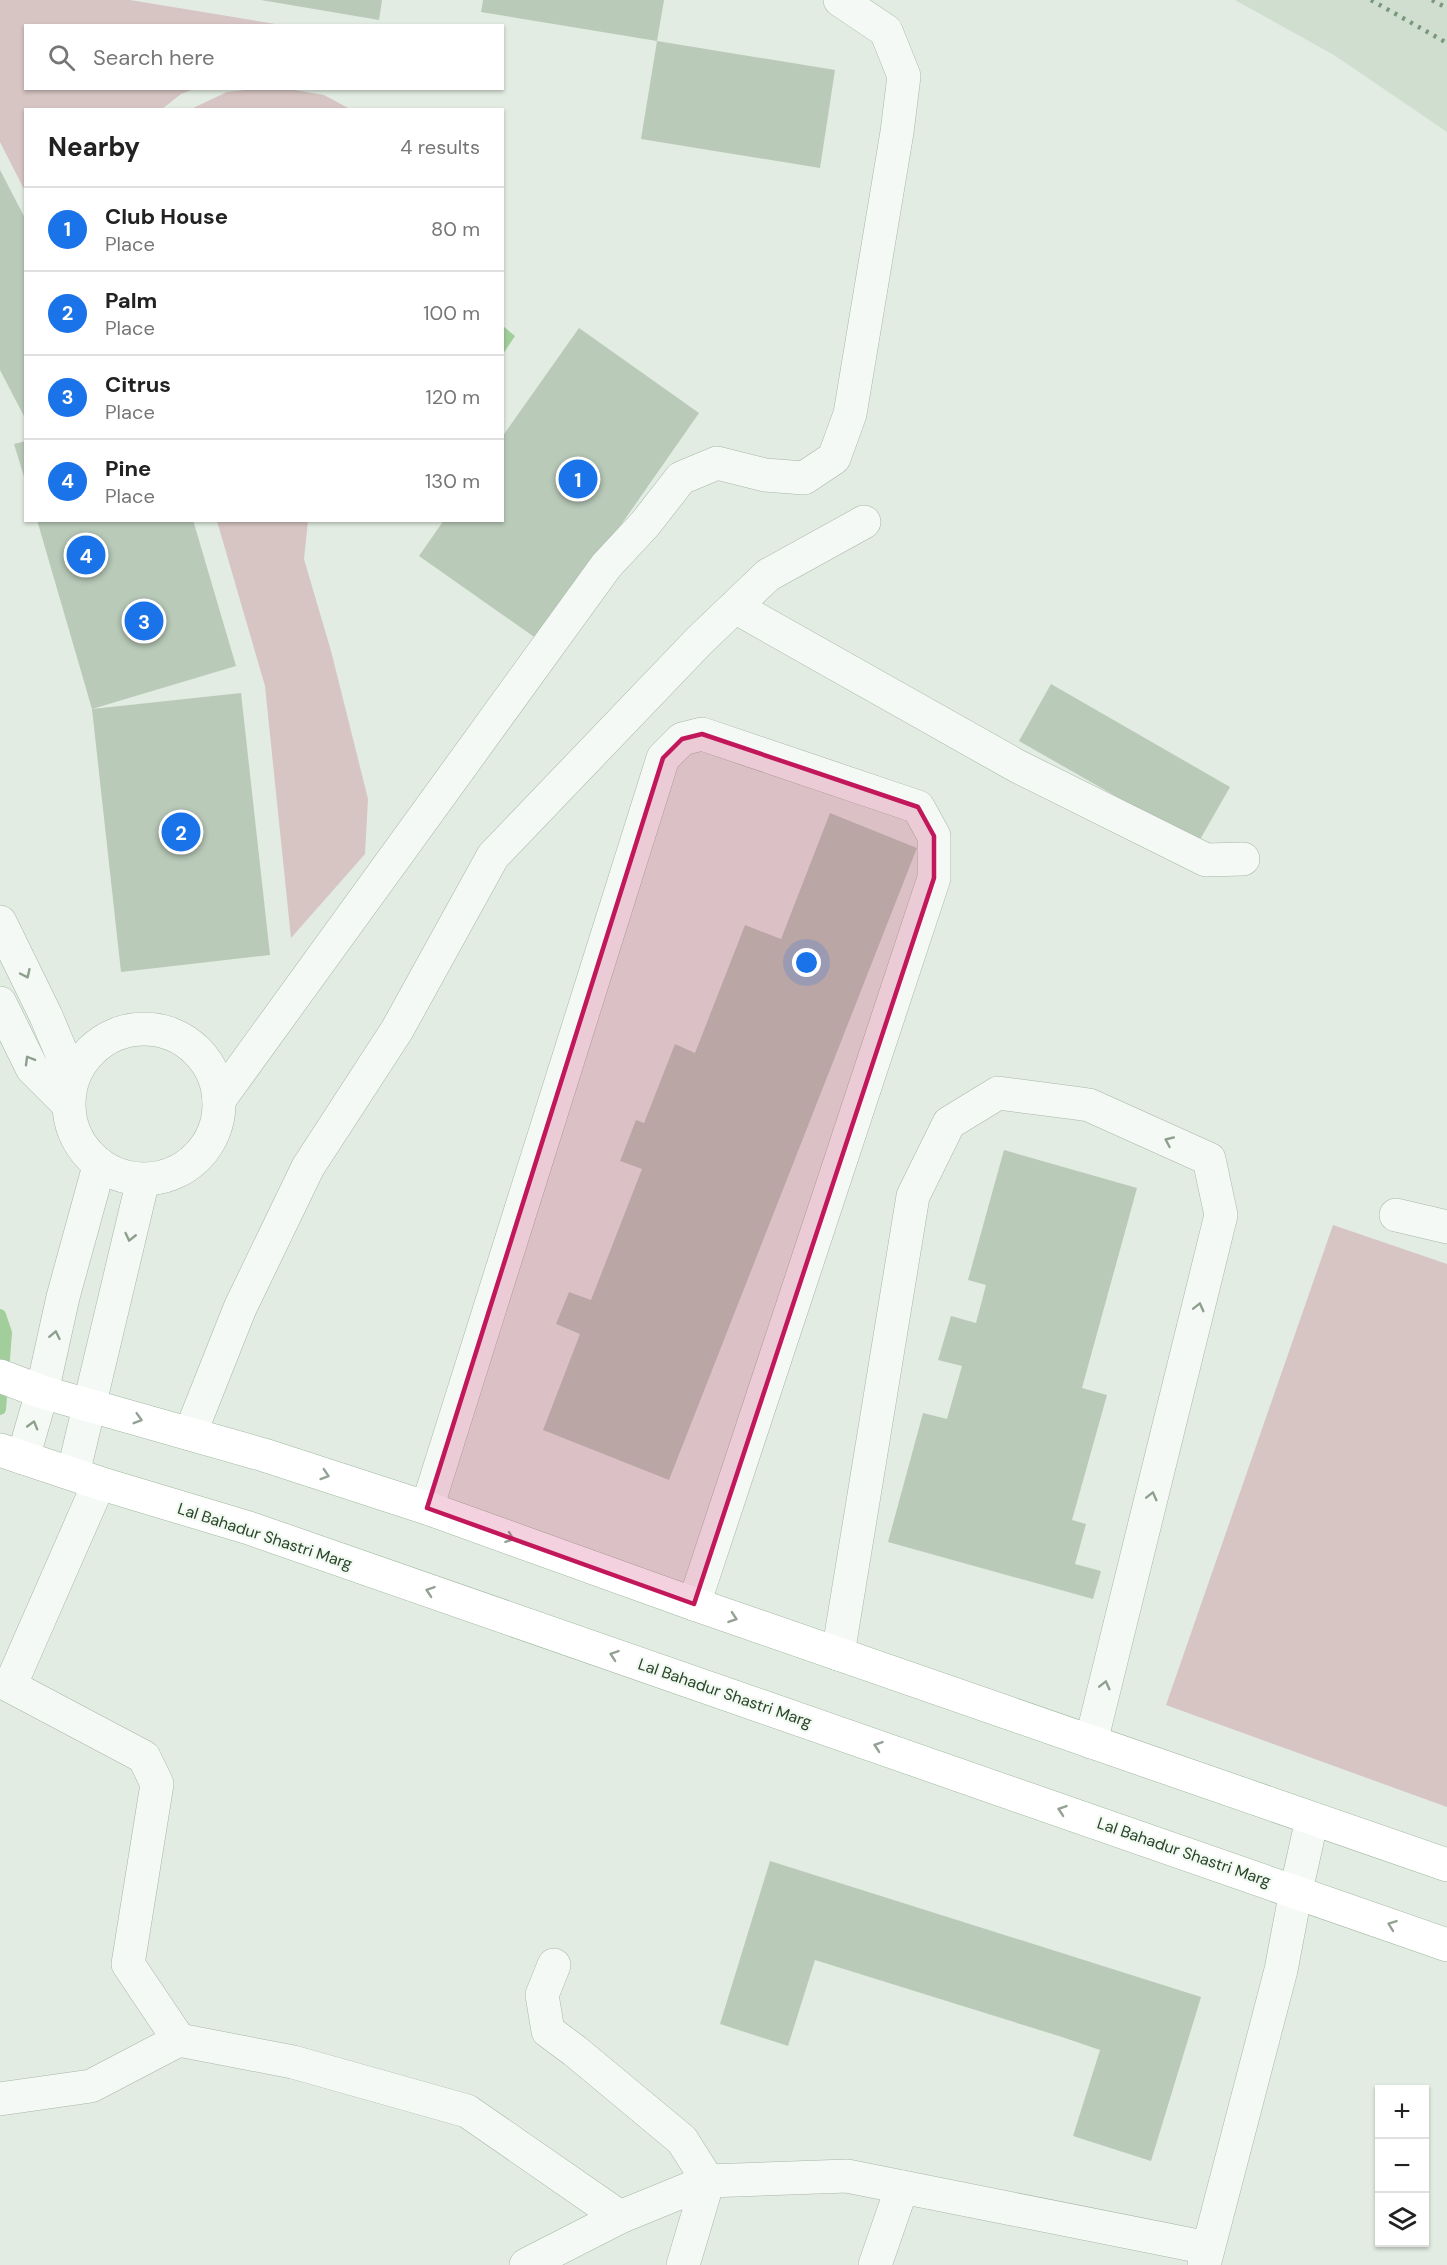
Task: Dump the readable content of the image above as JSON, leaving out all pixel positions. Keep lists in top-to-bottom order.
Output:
{
  "streets": {
    "main road": ["Lal Bahadur Shastri Marg"]
  },
  "page": {
    "search": "Search here",
    "heading": ["Nearby", "4 results"],
    "list": [
      {
        "mark": "1",
        "name": "Club House",
        "note": "Place",
        "value": "80 m"
      },
      {
        "mark": "2",
        "name": "Palm",
        "note": "Place",
        "value": "100 m"
      },
      {
        "mark": "3",
        "name": "Citrus",
        "note": "Place",
        "value": "120 m"
      },
      {
        "mark": "4",
        "name": "Pine",
        "note": "Place",
        "value": "130 m"
      }
    ],
    "pins": [
      "1",
      "4",
      "3",
      "2"
    ],
    "map_buttons": ["+", "−"]
  }
}
